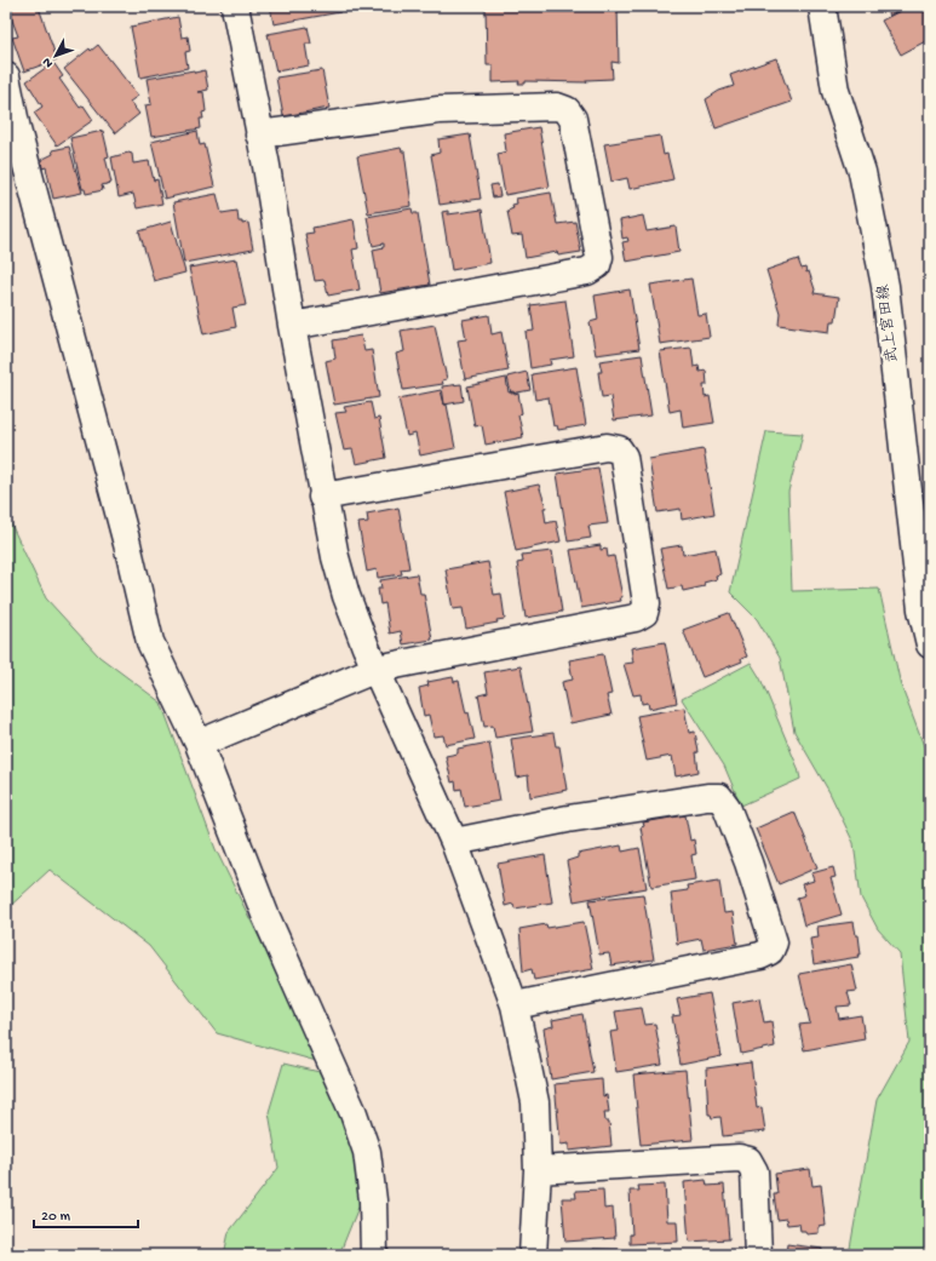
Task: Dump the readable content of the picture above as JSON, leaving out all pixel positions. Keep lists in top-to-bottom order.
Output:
{
  "streets": {
    "street": ["武上宮田線"]
  },
  "scale_bar": "20 m",
  "north": "bottom left"
}
